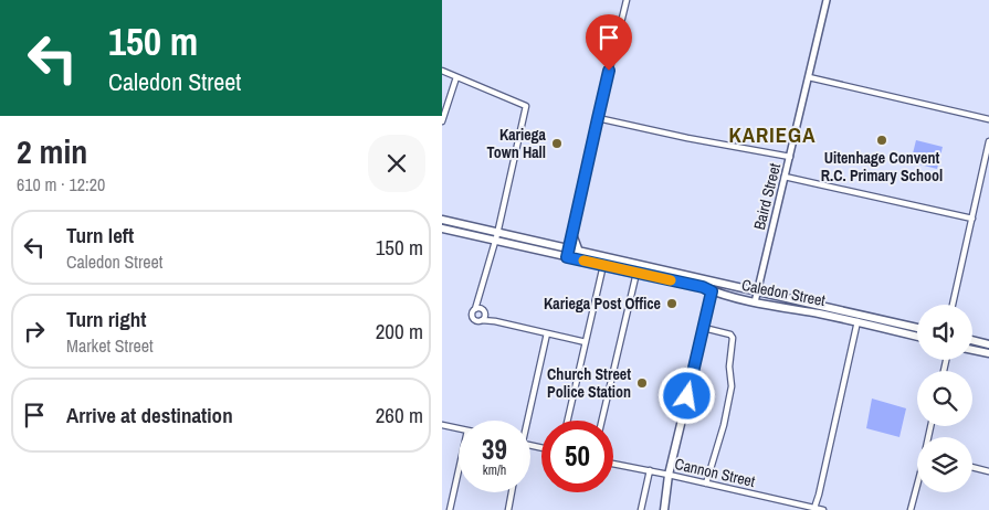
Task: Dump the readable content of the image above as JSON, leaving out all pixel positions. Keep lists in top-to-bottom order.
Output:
{
  "streets": {
    "main road": ["Caledon Street"],
    "street": ["Baird Street", "Cannon Street"]
  },
  "crossings": [
    ["Baird Street", "Caledon Street"]
  ],
  "districts": ["KARIEGA"],
  "places": [
    "Uitenhage Convent R.C. Primary School",
    "Kariega Town Hall",
    "Kariega Post Office",
    "Church Street Police Station"
  ],
  "page": {
    "turn": ["150 m", "Caledon Street"],
    "heading": ["2 min", "610 m · 12:20"],
    "list": [
      {
        "name": "Turn left",
        "note": "Caledon Street",
        "value": "150 m"
      },
      {
        "name": "Turn right",
        "note": "Market Street",
        "value": "200 m"
      },
      {
        "name": "Arrive at destination",
        "value": "260 m"
      }
    ],
    "speed": "39 km/h",
    "limit": "50"
  }
}
